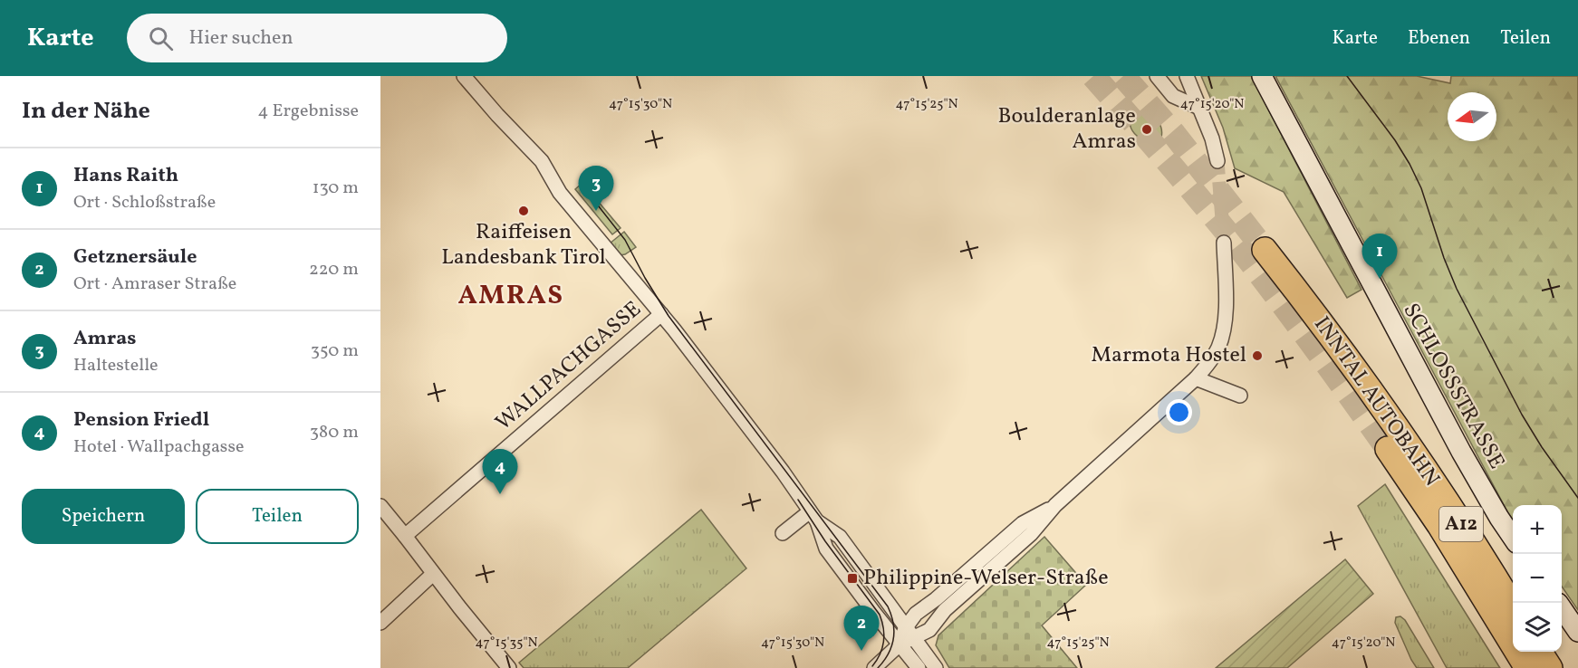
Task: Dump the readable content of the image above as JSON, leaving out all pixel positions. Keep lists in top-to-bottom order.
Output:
{
  "streets": {
    "highway": ["INNTAL AUTOBAHN", "A12"],
    "main road": ["SCHLOSSSTRASSE"],
    "street": ["WALLPACHGASSE"]
  },
  "districts": ["AMRAS"],
  "places": {
    "other": ["Boulderanlage Amras", "Raiffeisen Landesbank Tirol", "Marmota Hostel"],
    "transit": ["Philippine-Welser-Straße"]
  },
  "north": "left",
  "page": {
    "header": "Karte",
    "search": "Hier suchen",
    "nav": ["Karte", "Ebenen", "Teilen"],
    "heading": ["In der Nähe", "4 Ergebnisse"],
    "list": [
      {
        "mark": "1",
        "name": "Hans Raith",
        "note": "Ort · Schloßstraße",
        "value": "130 m"
      },
      {
        "mark": "2",
        "name": "Getznersäule",
        "note": "Ort · Amraser Straße",
        "value": "220 m"
      },
      {
        "mark": "3",
        "name": "Amras",
        "note": "Haltestelle",
        "value": "350 m"
      },
      {
        "mark": "4",
        "name": "Pension Friedl",
        "note": "Hotel · Wallpachgasse",
        "value": "380 m"
      }
    ],
    "pins": [
      "3",
      "1",
      "4",
      "2"
    ],
    "buttons": ["Speichern", "Teilen"],
    "map_buttons": ["+", "−"]
  },
  "coordinates": [
    "47°15'30\"N",
    "47°15'25\"N",
    "47°15'20\"N",
    "47°15'35\"N"
  ]
}
